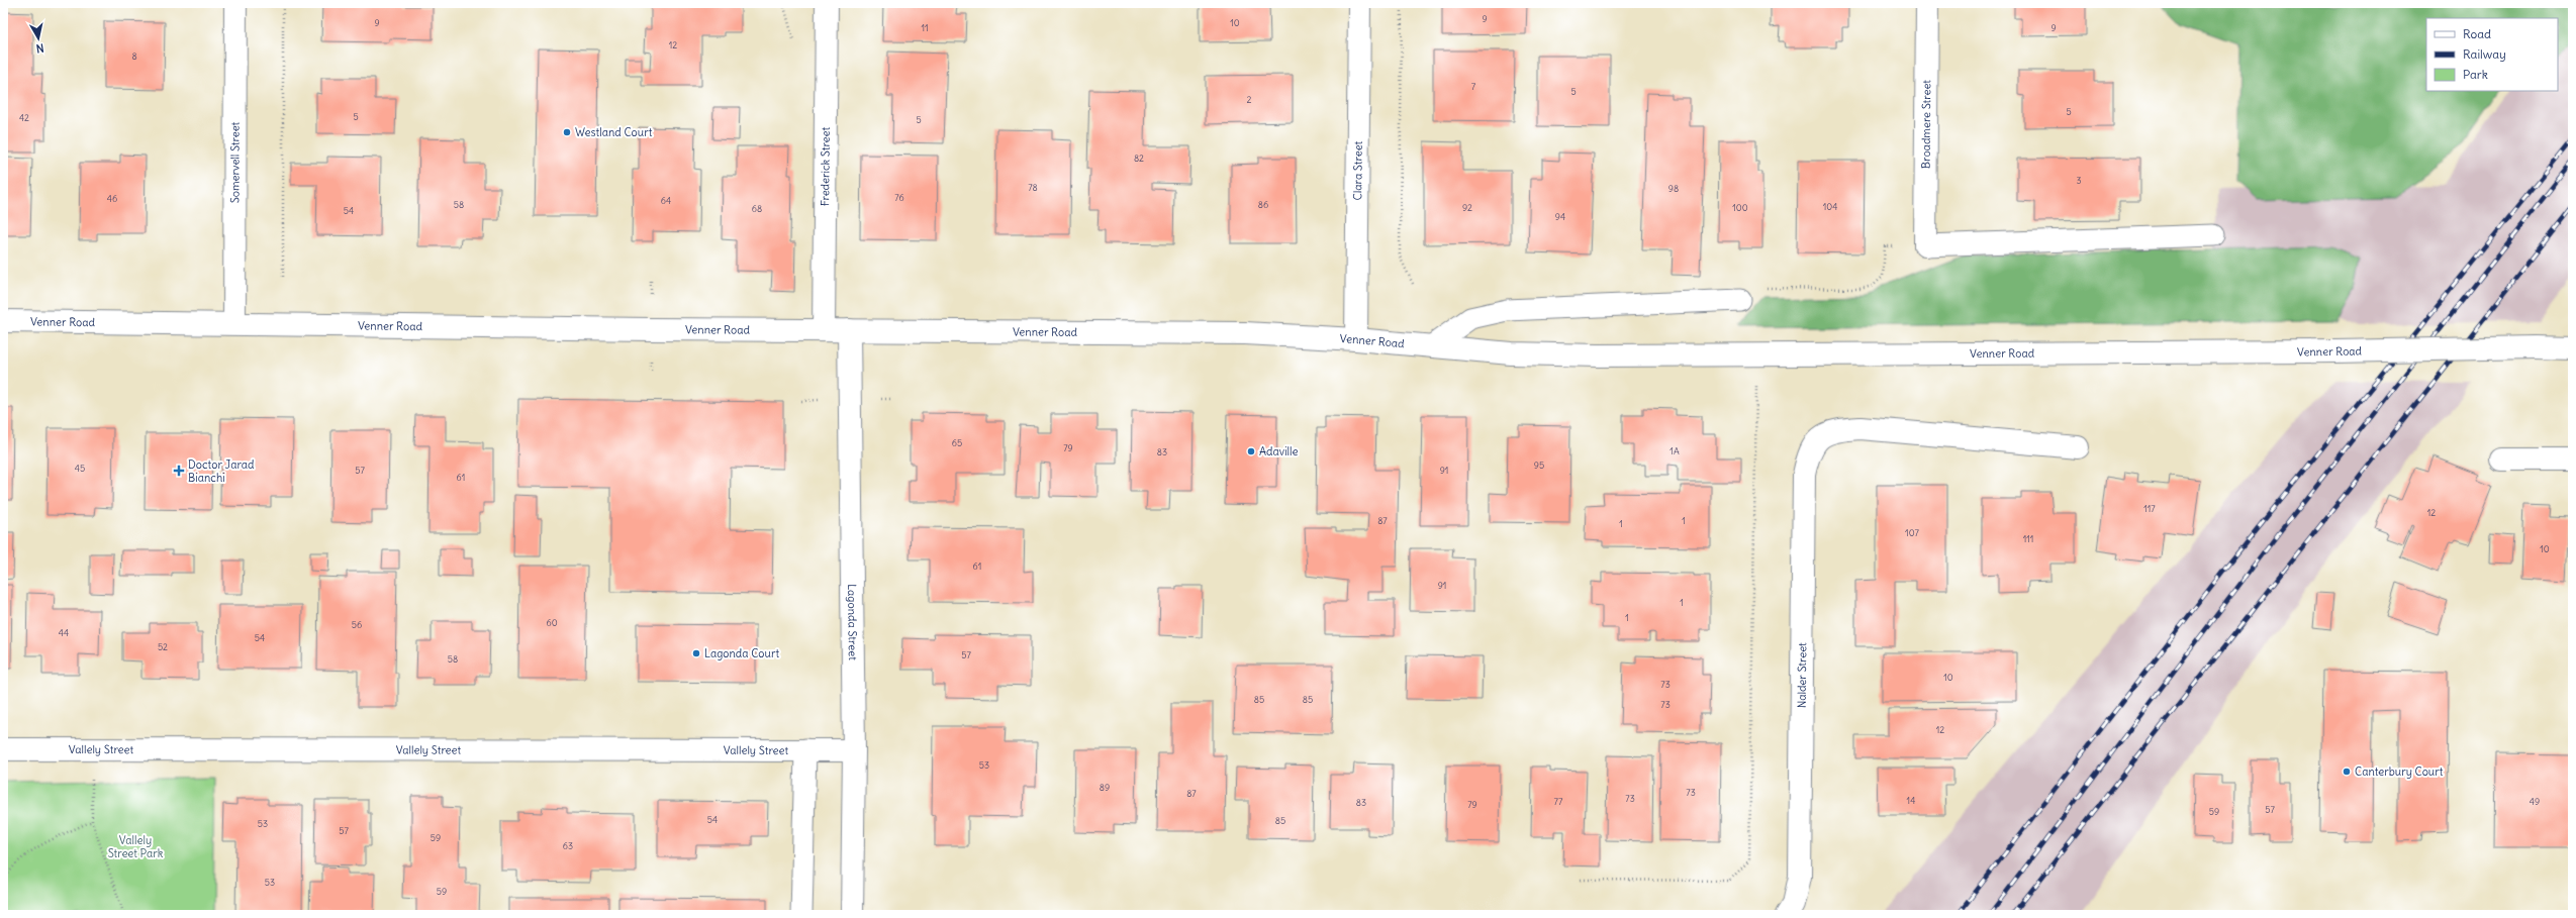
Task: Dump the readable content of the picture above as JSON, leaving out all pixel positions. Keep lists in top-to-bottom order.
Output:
{
  "streets": {
    "street": [
      "Broadmere Street",
      "Somervell Street",
      "Frederick Street",
      "Clara Street",
      "Venner Road",
      "Lagonda Street",
      "Nalder Street",
      "Vallely Street"
    ]
  },
  "crossings": [
    ["Somervell Street", "Venner Road"],
    ["Frederick Street", "Venner Road"],
    ["Clara Street", "Venner Road"],
    ["Venner Road", "Lagonda Street"],
    ["Lagonda Street", "Vallely Street"]
  ],
  "parks": ["Vallely Street Park"],
  "places": {
    "other": [
      "Westland Court",
      "Adaville",
      "Lagonda Court",
      "Canterbury Court"
    ],
    "health": ["Doctor Jarad Bianchi"]
  },
  "house_numbers": [
    "9",
    "9",
    "10",
    "11",
    "9",
    "12",
    "8",
    "7",
    "5",
    "2",
    "5",
    "5",
    "42",
    "5",
    "82",
    "3",
    "78",
    "98",
    "76",
    "46",
    "64",
    "58",
    "86",
    "104",
    "92",
    "100",
    "68",
    "54",
    "94",
    "65",
    "79",
    "1A",
    "83",
    "95",
    "45",
    "57",
    "91",
    "61",
    "117",
    "12",
    "87",
    "1",
    "1",
    "107",
    "111",
    "10",
    "61",
    "91",
    "1",
    "1",
    "60",
    "56",
    "44",
    "54",
    "52",
    "57",
    "58",
    "10",
    "73",
    "85",
    "85",
    "73",
    "12",
    "53",
    "89",
    "73",
    "87",
    "73",
    "14",
    "77",
    "49",
    "83",
    "79",
    "57",
    "59",
    "54",
    "85",
    "53",
    "57",
    "59",
    "63",
    "53",
    "59"
  ],
  "legend": ["Road", "Railway", "Park"],
  "north": "bottom"
}
